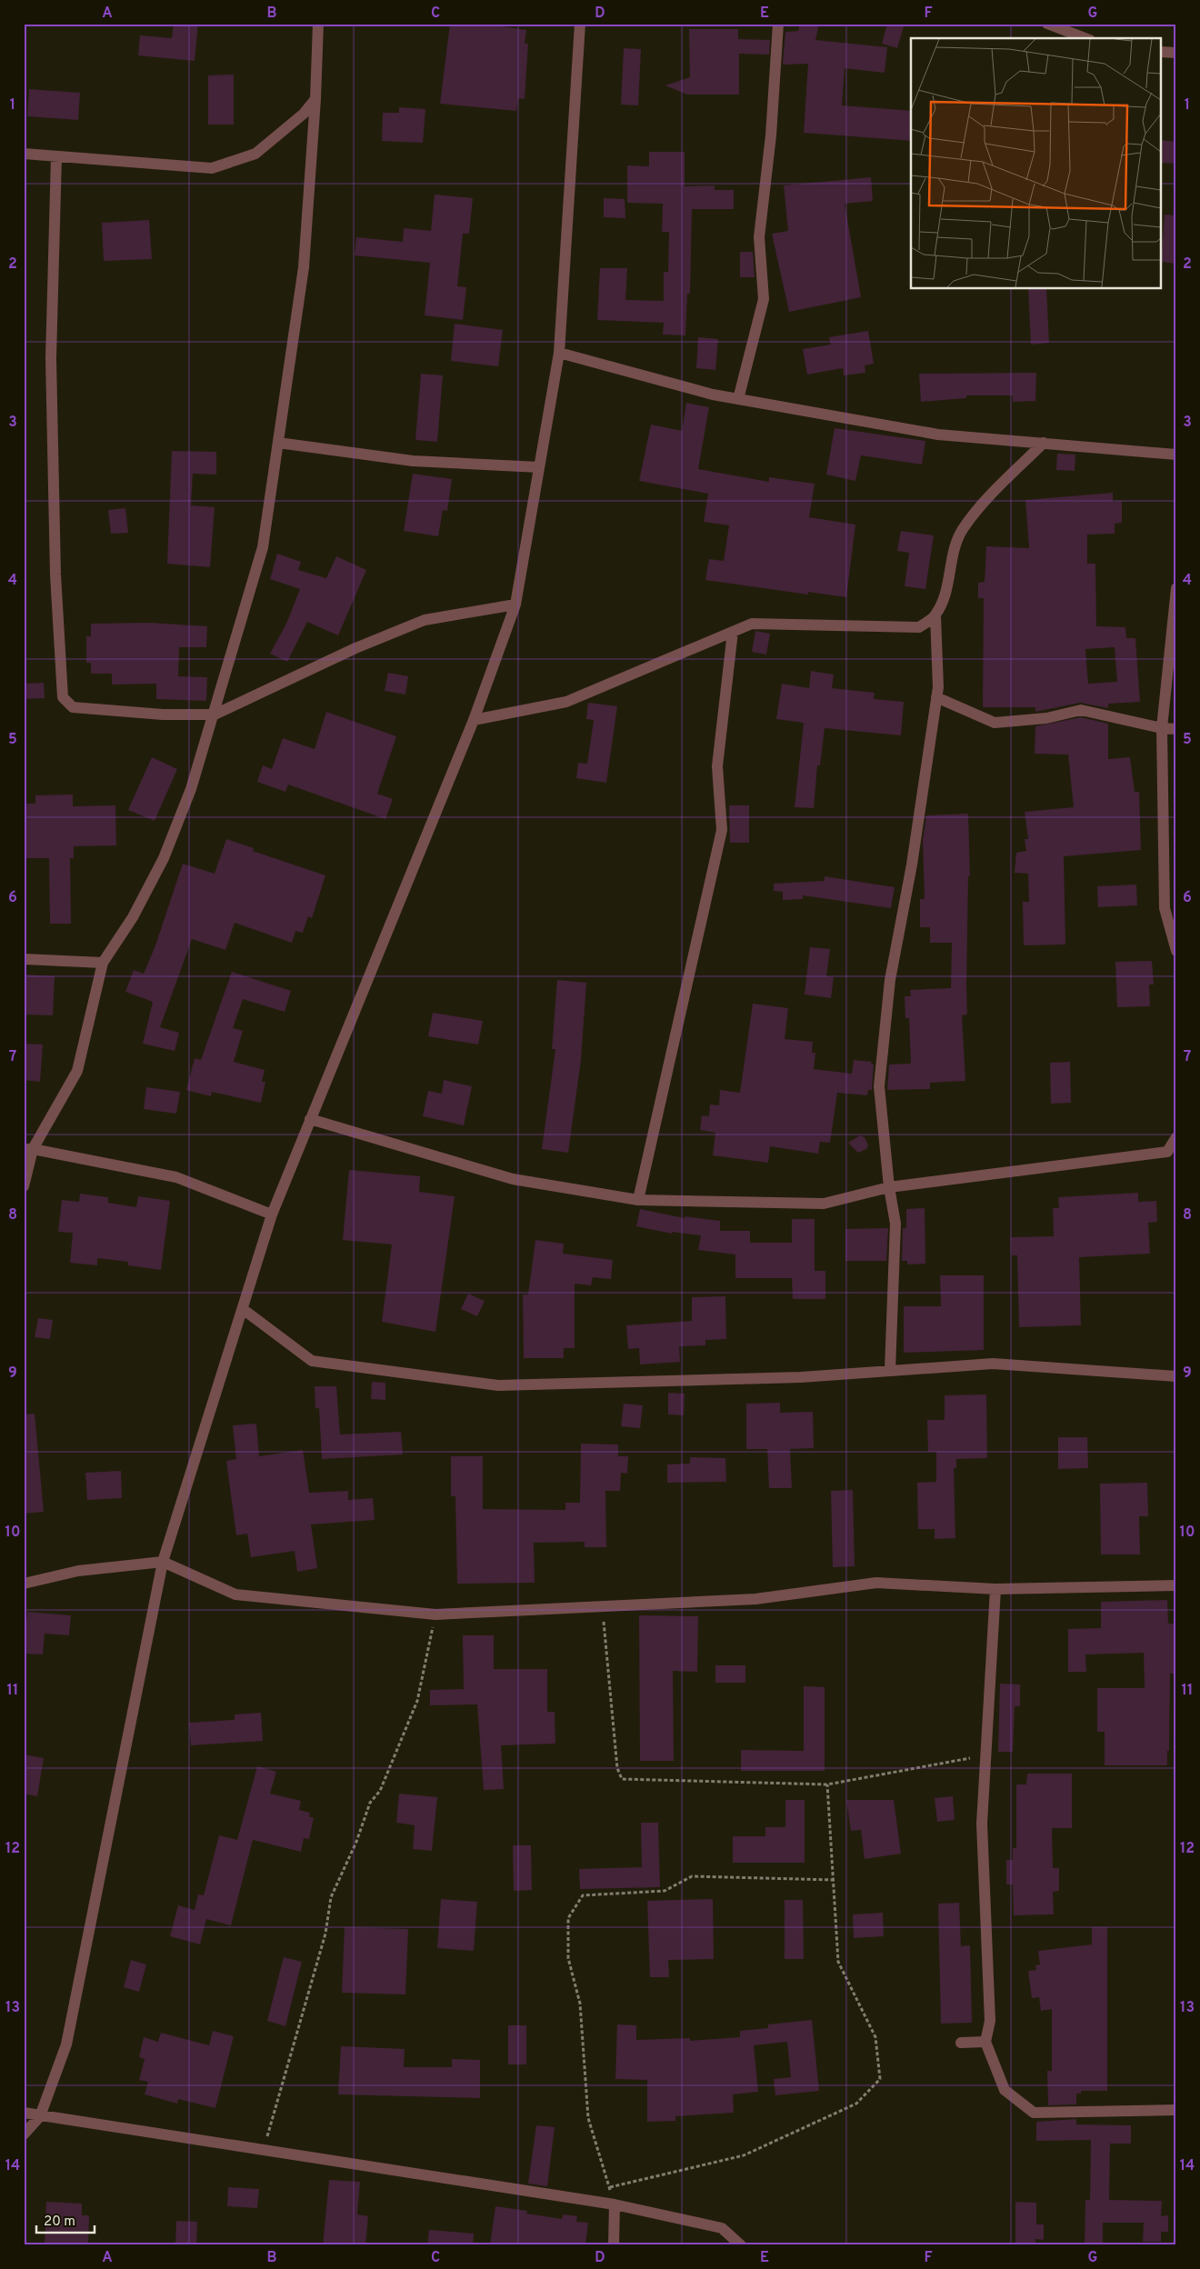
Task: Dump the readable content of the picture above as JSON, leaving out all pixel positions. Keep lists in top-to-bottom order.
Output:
{
  "scale_bar": "20 m",
  "grid": {
    "columns": [
      "A",
      "B",
      "C",
      "D",
      "E",
      "F",
      "G"
    ],
    "rows": [
      "1",
      "2",
      "3",
      "4",
      "5",
      "6",
      "7",
      "8",
      "9",
      "10",
      "11",
      "12",
      "13",
      "14"
    ]
  }
}
